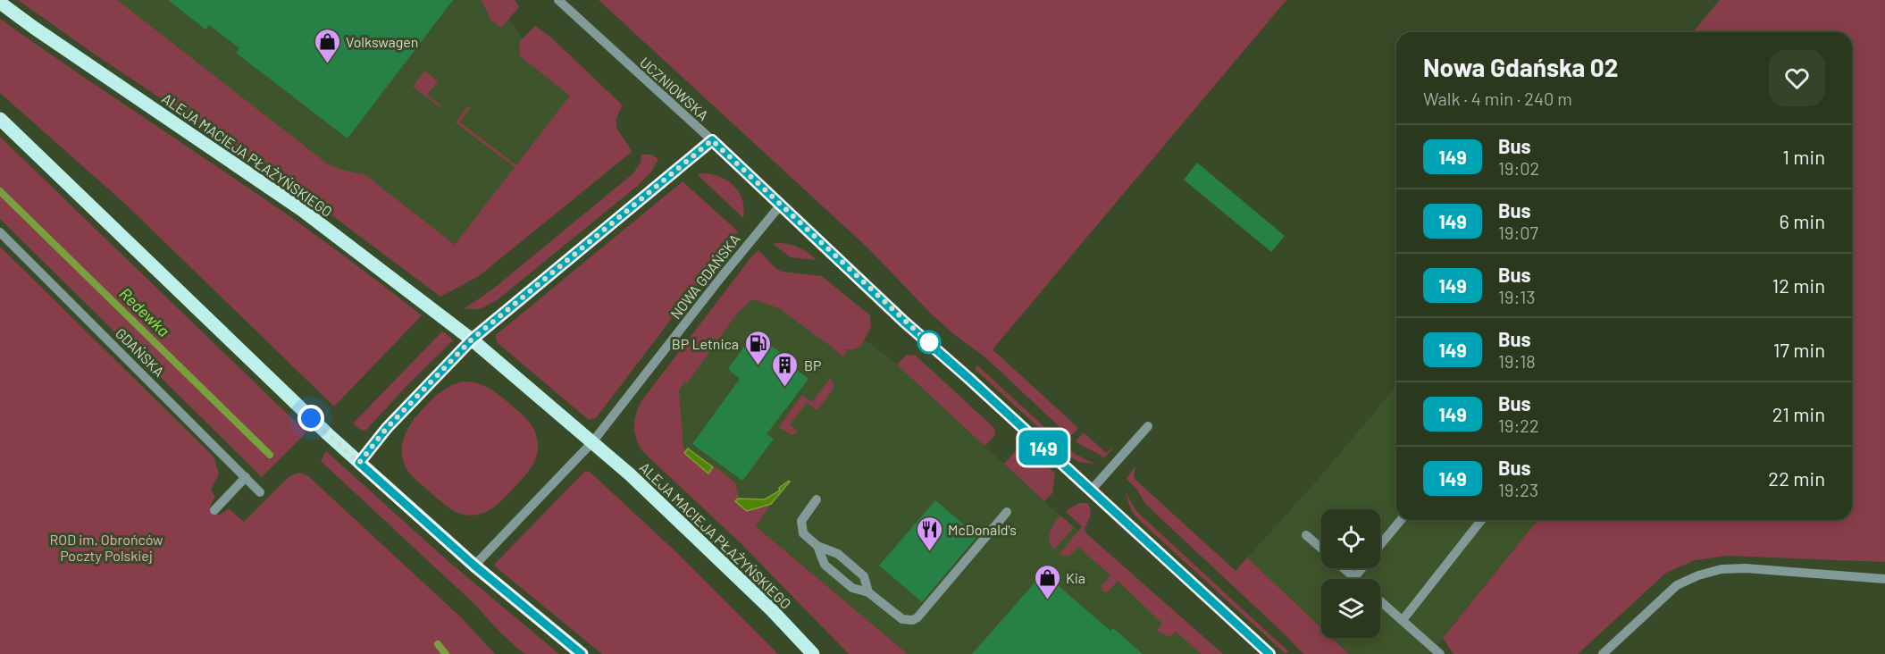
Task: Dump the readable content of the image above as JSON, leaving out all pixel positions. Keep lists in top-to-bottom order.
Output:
{
  "streets": {
    "main road": ["ALEJA MACIEJA PŁAŻYŃSKIEGO"],
    "street": ["UCZNIOWSKA", "NOWA GDAŃSKA", "GDAŃSKA"]
  },
  "crossings": [
    ["UCZNIOWSKA", "NOWA GDAŃSKA"],
    ["ALEJA MACIEJA PŁAŻYŃSKIEGO", "NOWA GDAŃSKA"]
  ],
  "water": ["Redewka"],
  "parks": ["ROD im. Obrońców Poczty Polskiej"],
  "places": {
    "shop": ["Volkswagen", "Kia"],
    "fuel station": ["BP Letnica"],
    "building": ["BP"],
    "restaurant": ["McDonald's"]
  },
  "lines": ["bus line 149"],
  "page": {
    "on_map": "149",
    "heading": ["Nowa Gdańska 02", "Walk · 4 min · 240 m"],
    "list": [
      {
        "mark": "149",
        "name": "Bus",
        "note": "19:02",
        "value": "1 min"
      },
      {
        "mark": "149",
        "name": "Bus",
        "note": "19:07",
        "value": "6 min"
      },
      {
        "mark": "149",
        "name": "Bus",
        "note": "19:13",
        "value": "12 min"
      },
      {
        "mark": "149",
        "name": "Bus",
        "note": "19:18",
        "value": "17 min"
      },
      {
        "mark": "149",
        "name": "Bus",
        "note": "19:22",
        "value": "21 min"
      },
      {
        "mark": "149",
        "name": "Bus",
        "note": "19:23",
        "value": "22 min"
      }
    ]
  }
}
